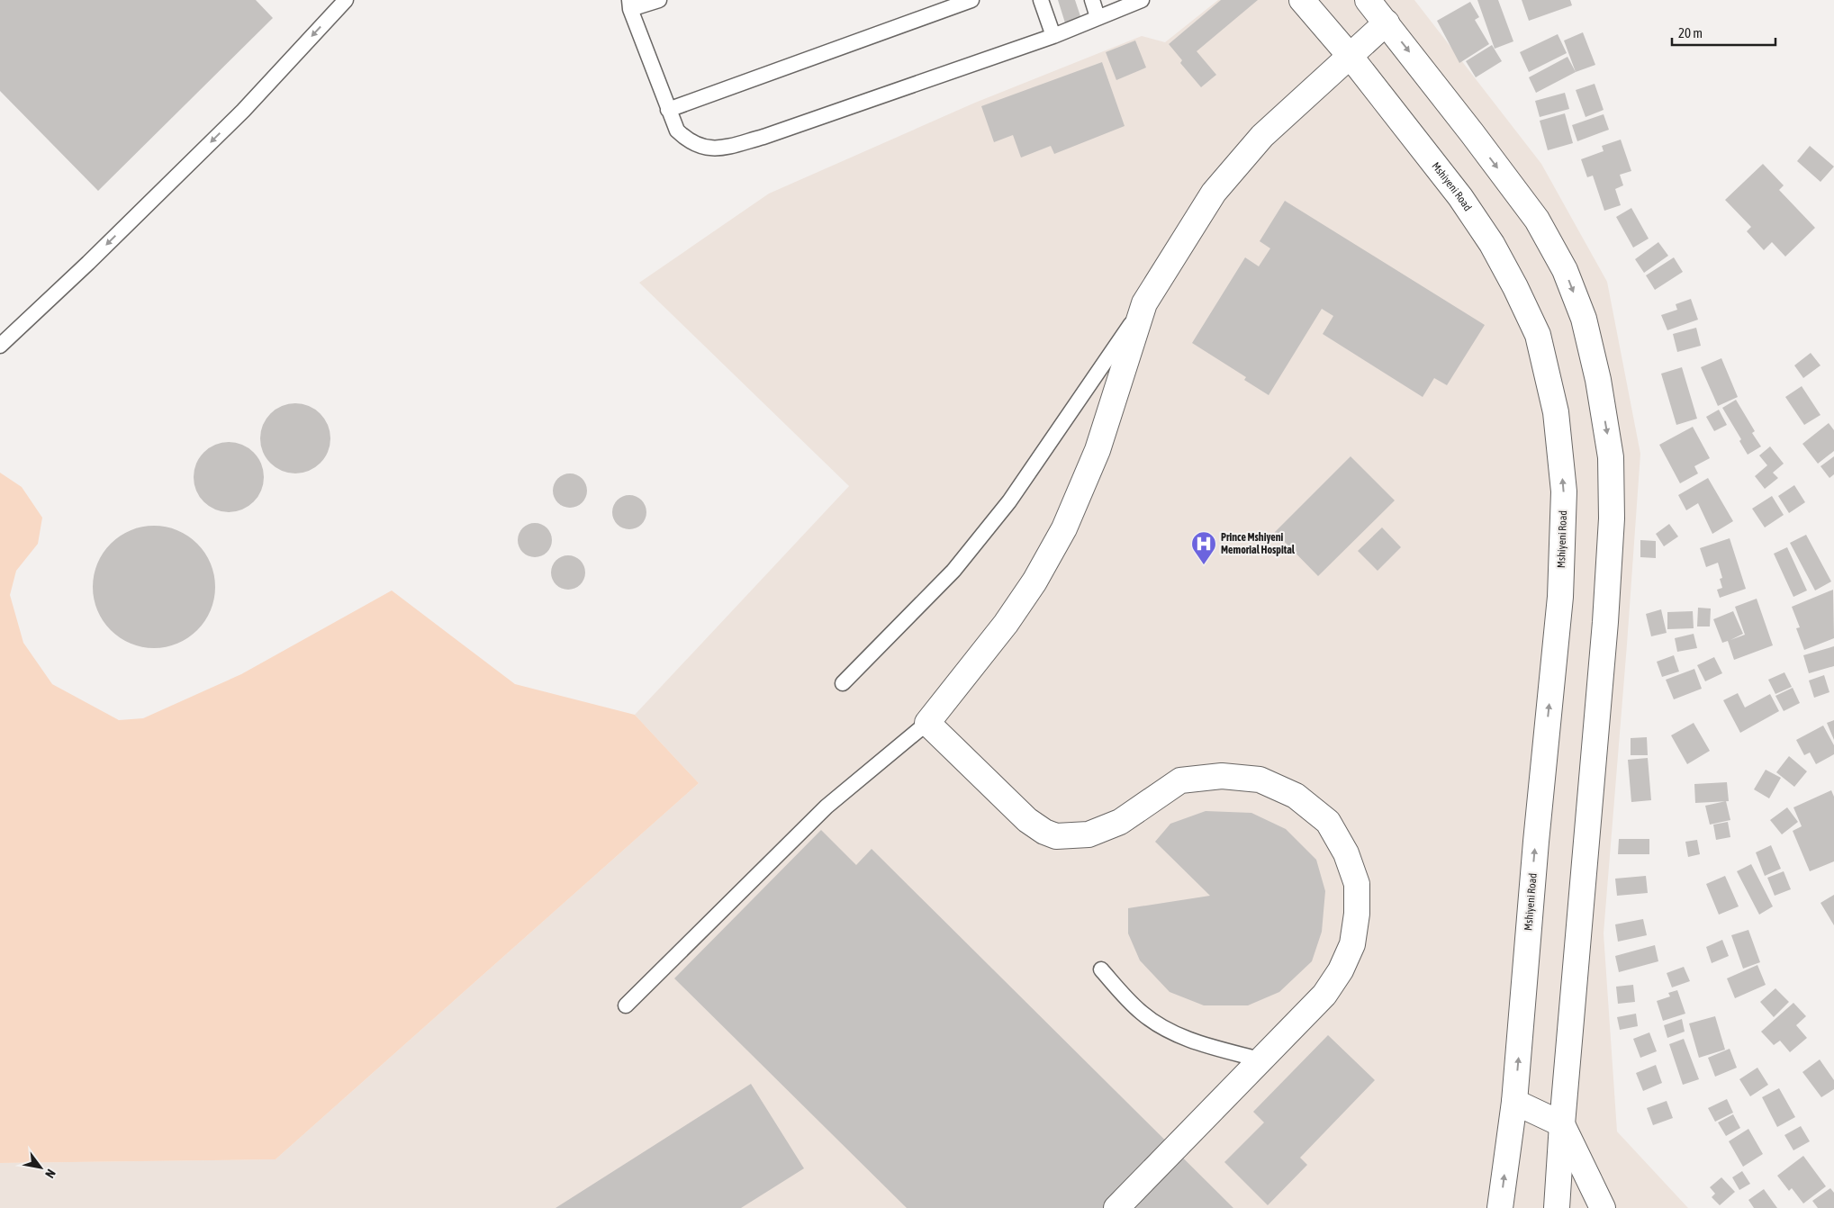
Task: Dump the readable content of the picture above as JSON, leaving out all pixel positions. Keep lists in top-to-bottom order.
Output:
{
  "streets": {
    "street": ["Mshiyeni Road"]
  },
  "places": {
    "hospital": ["Prince Mshiyeni Memorial Hospital"]
  },
  "scale_bar": "20 m",
  "north": "bottom right"
}
